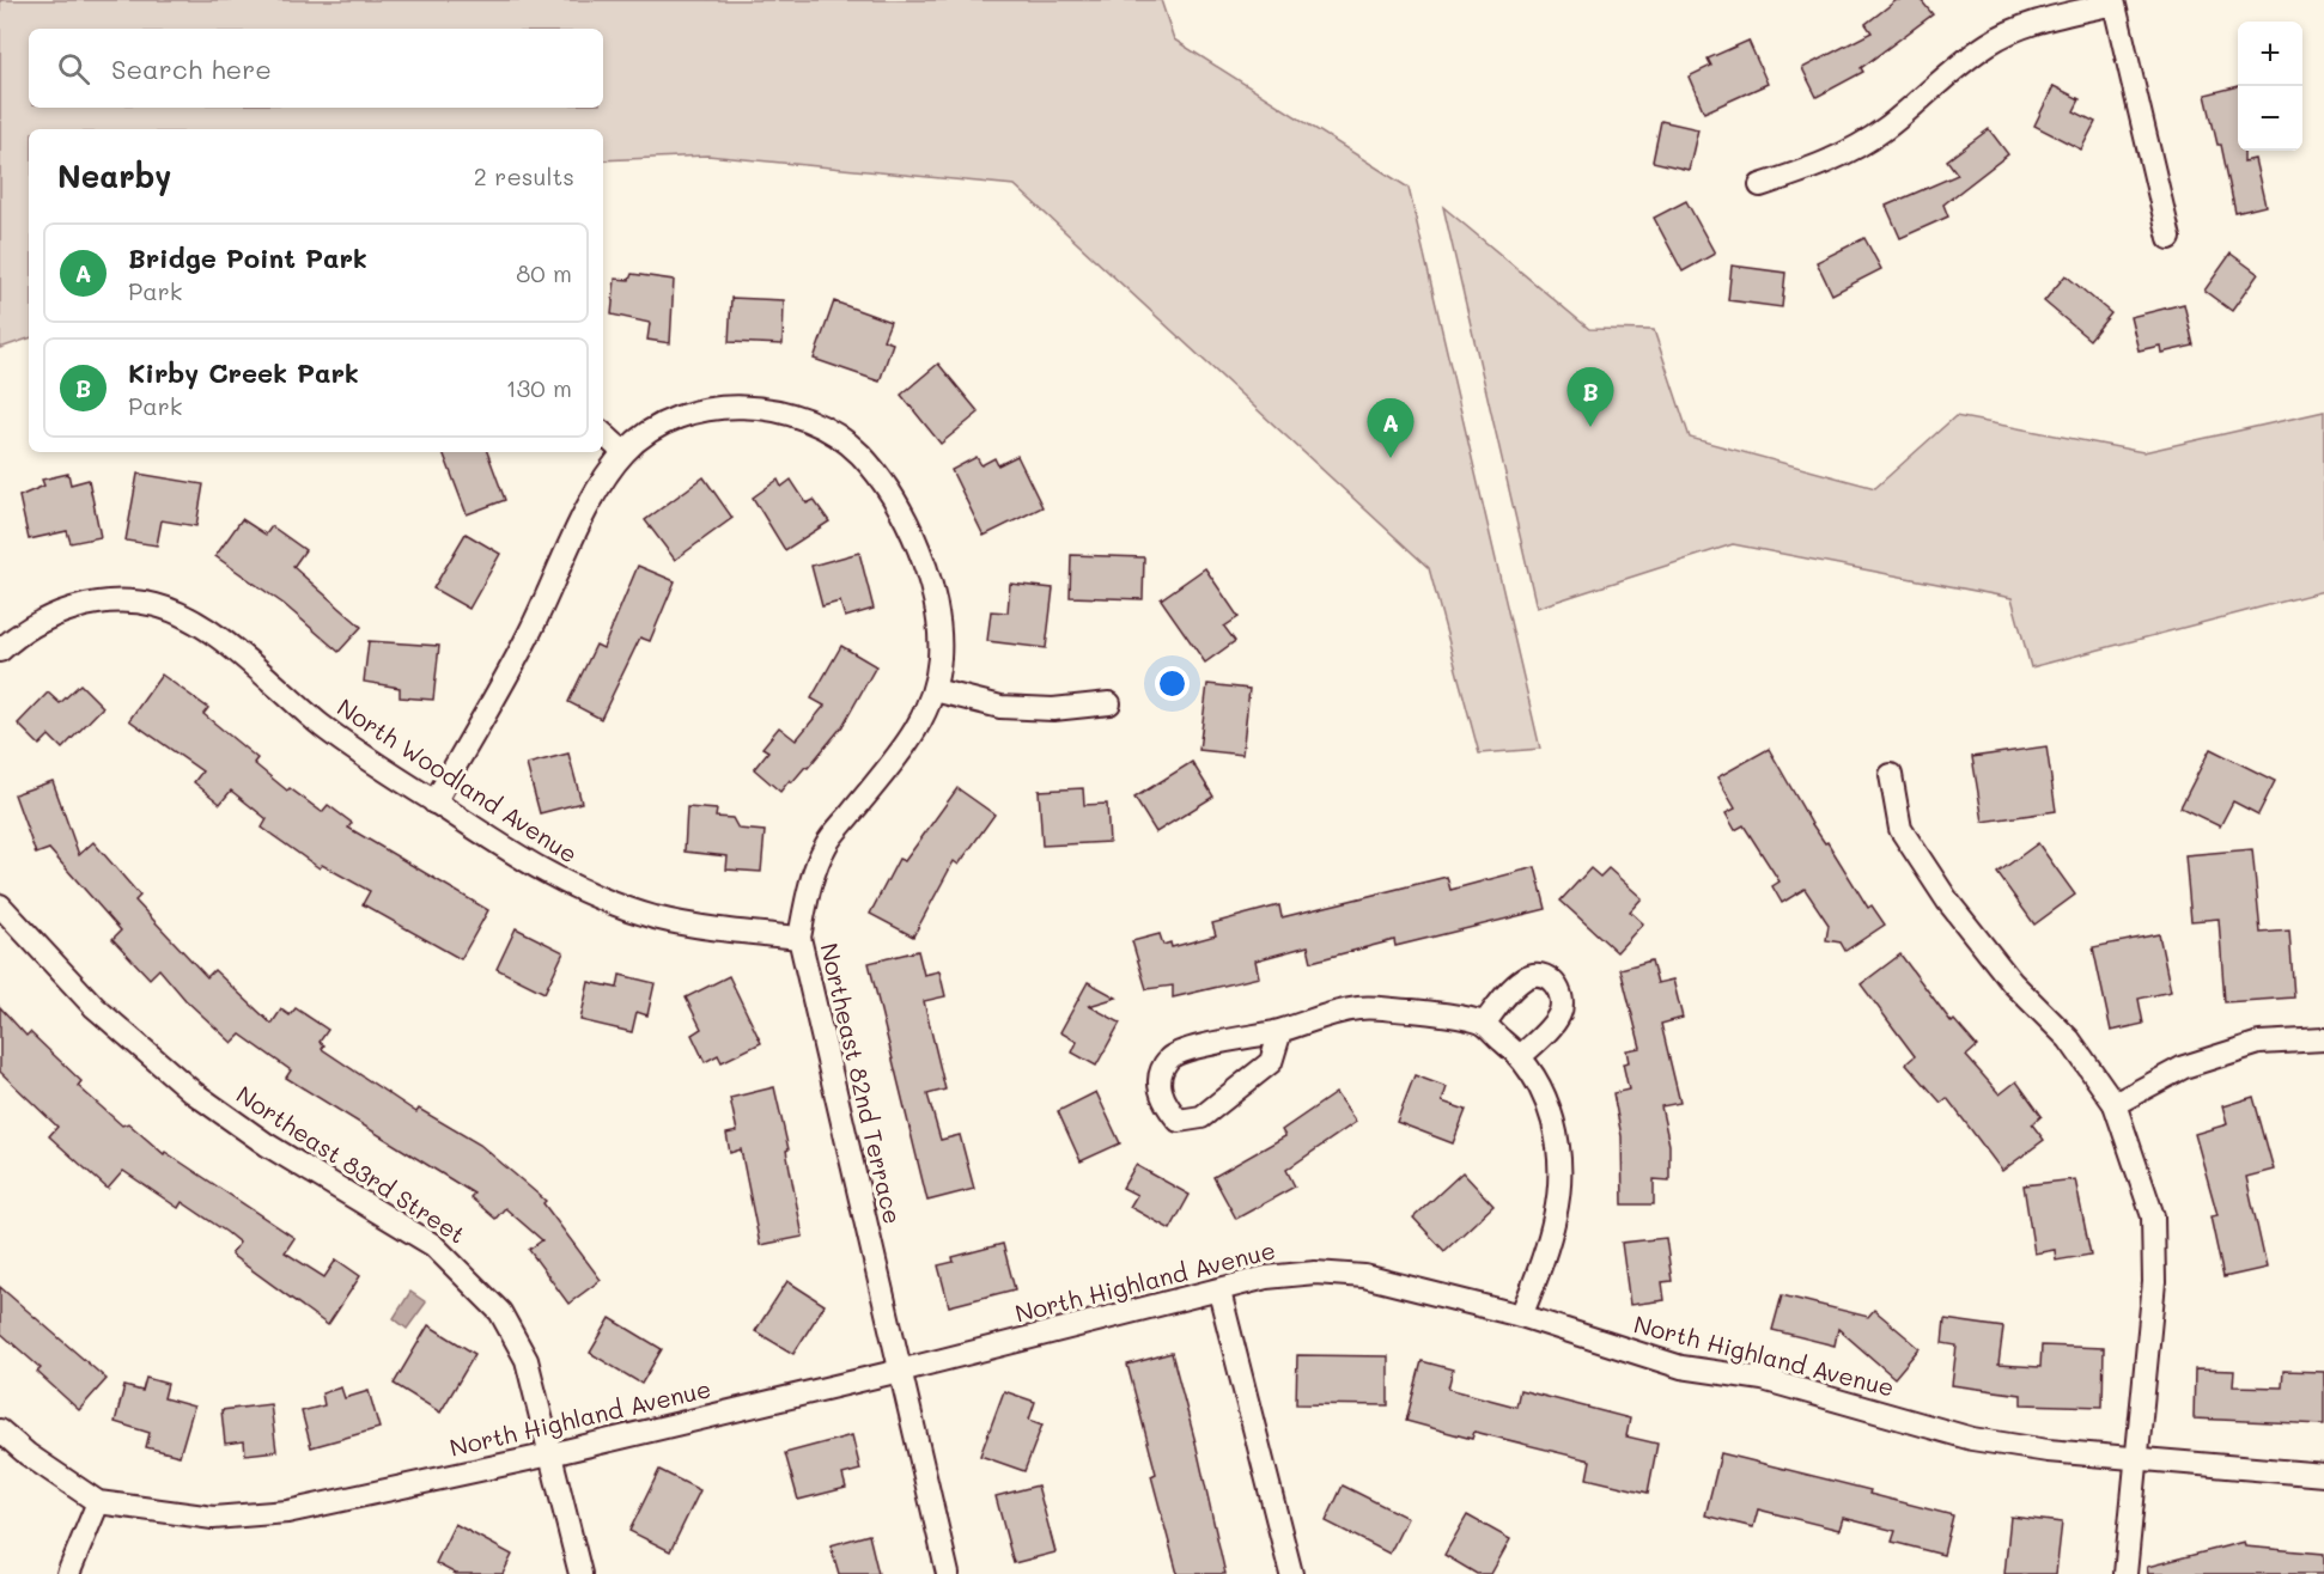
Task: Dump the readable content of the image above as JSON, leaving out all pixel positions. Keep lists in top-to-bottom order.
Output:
{
  "streets": {
    "street": [
      "North Woodland Avenue",
      "Northeast 82nd Terrace",
      "Northeast 83rd Street",
      "North Highland Avenue"
    ]
  },
  "crossings": [
    ["North Woodland Avenue", "Northeast 82nd Terrace"],
    ["Northeast 82nd Terrace", "North Highland Avenue"],
    ["Northeast 83rd Street", "North Highland Avenue"]
  ],
  "page": {
    "map_buttons": ["+", "−"],
    "search": "Search here",
    "heading": ["Nearby", "2 results"],
    "list": [
      {
        "mark": "A",
        "name": "Bridge Point Park",
        "note": "Park",
        "value": "80 m"
      },
      {
        "mark": "B",
        "name": "Kirby Creek Park",
        "note": "Park",
        "value": "130 m"
      }
    ],
    "pins": ["B", "A"]
  }
}
